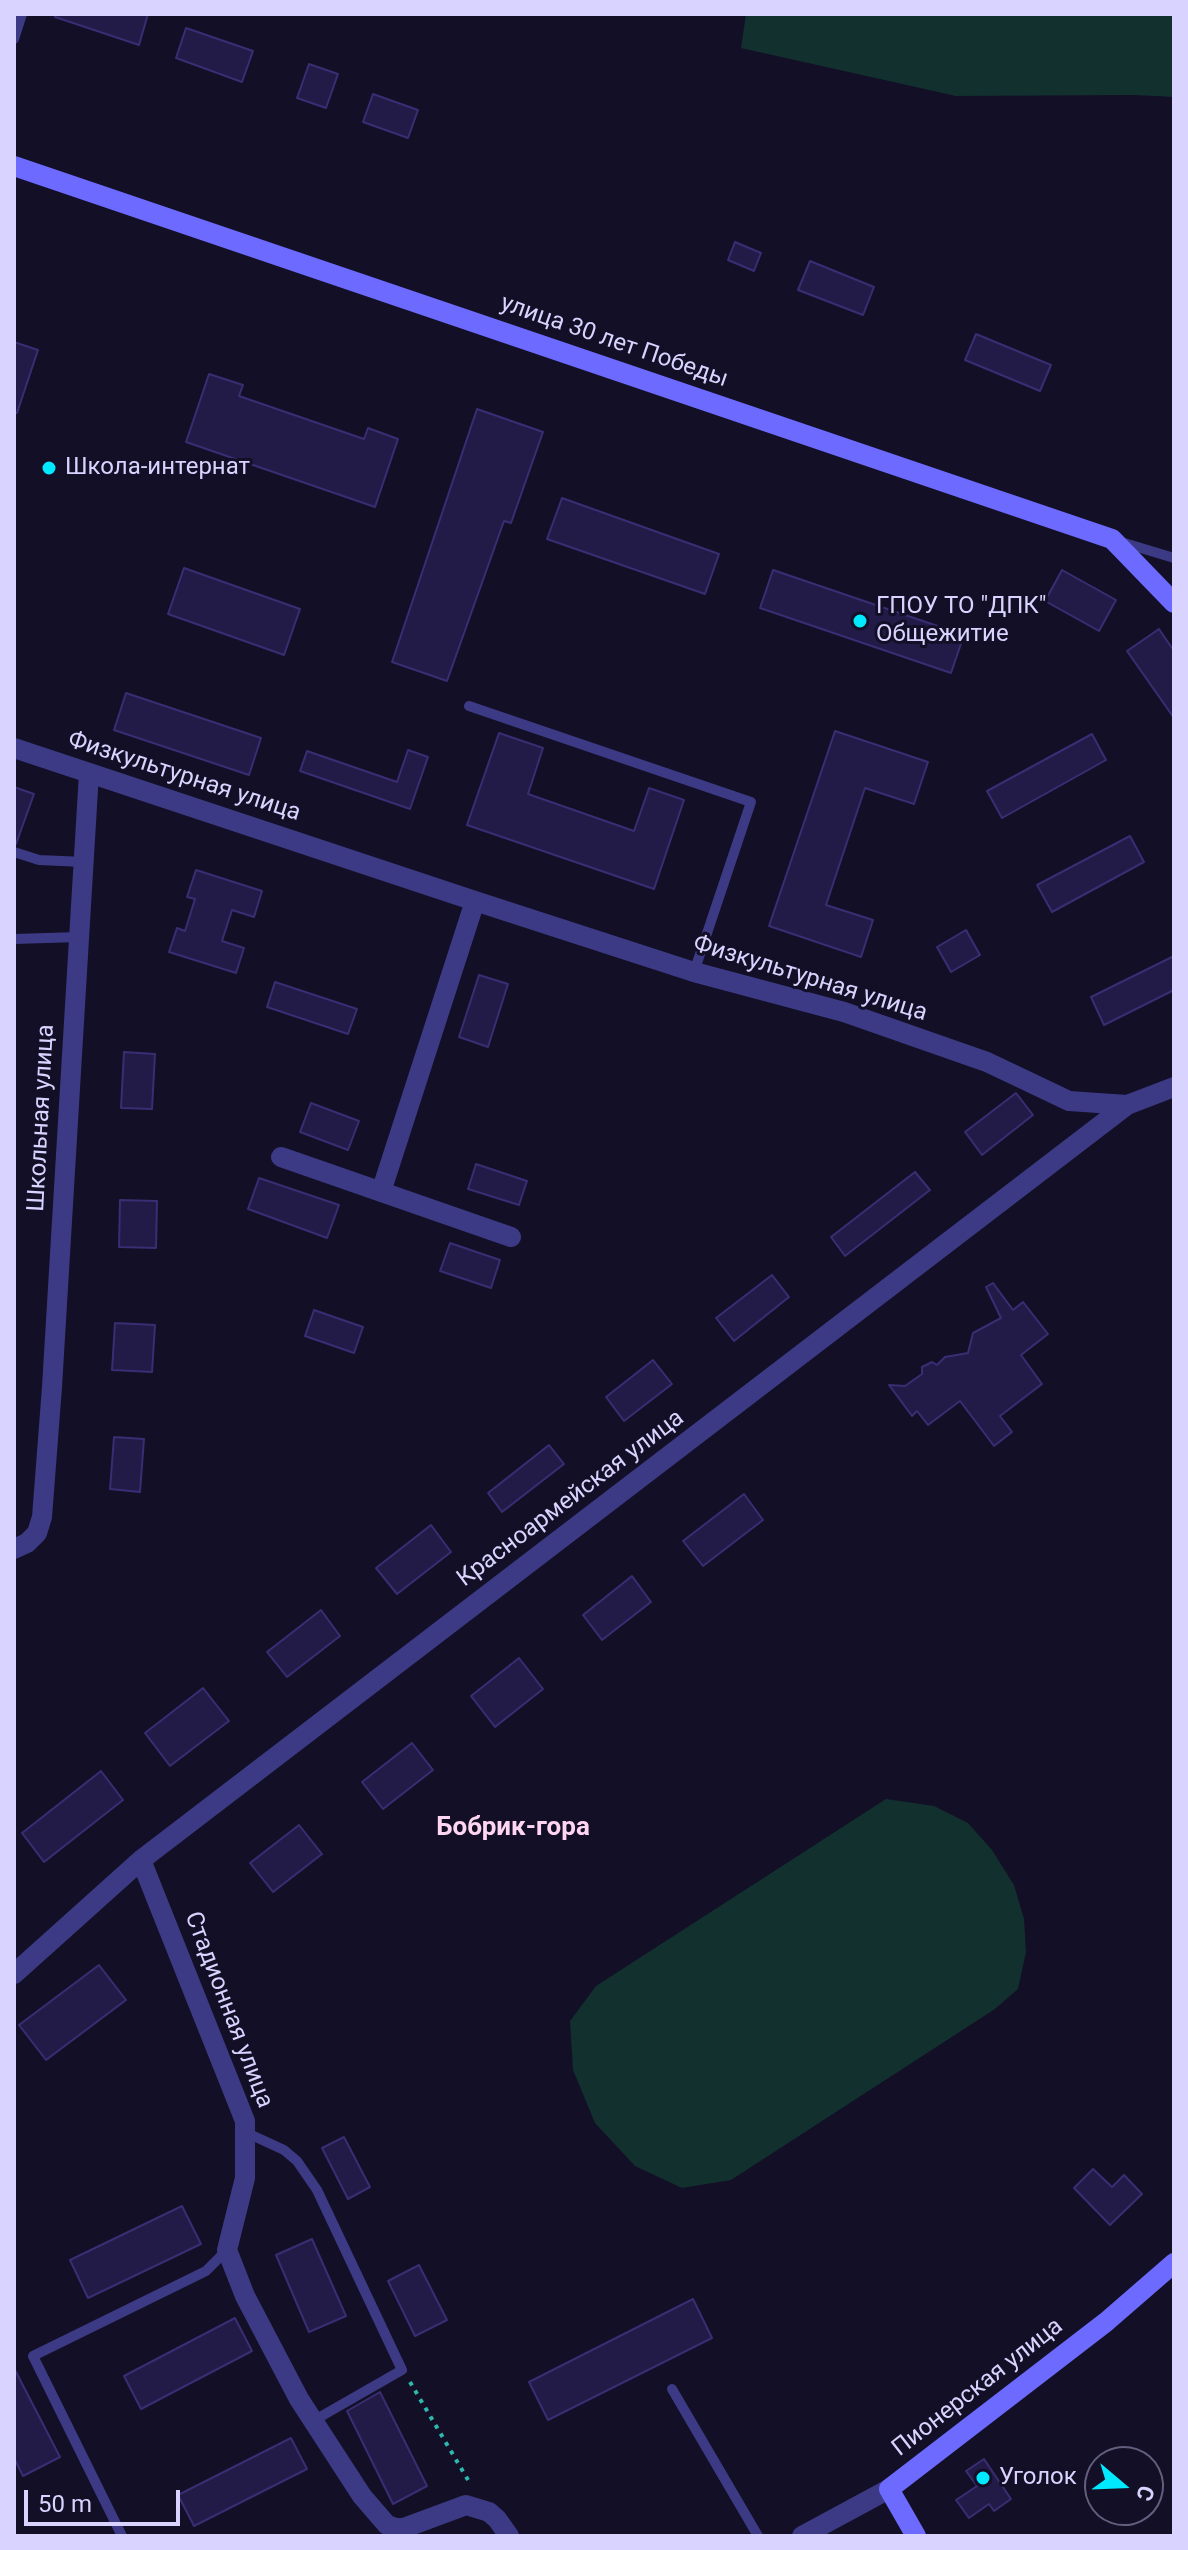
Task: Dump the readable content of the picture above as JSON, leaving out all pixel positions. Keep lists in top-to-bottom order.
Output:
{
  "streets": {
    "main road": ["улица 30 лет Победы", "Пионерская улица"],
    "street": [
      "Физкультурная улица",
      "Школьная улица",
      "Красноармейская улица",
      "Стадионная улица"
    ]
  },
  "crossings": [
    ["Физкультурная улица", "Школьная улица"],
    ["Физкультурная улица", "Красноармейская улица"],
    ["Красноармейская улица", "Стадионная улица"]
  ],
  "districts": ["Бобрик-гора"],
  "places": ["Школа-интернат", "ГПОУ ТО \"ДПК\" Общежитие", "Уголок"],
  "scale_bar": "50 m",
  "north": "right"
}
